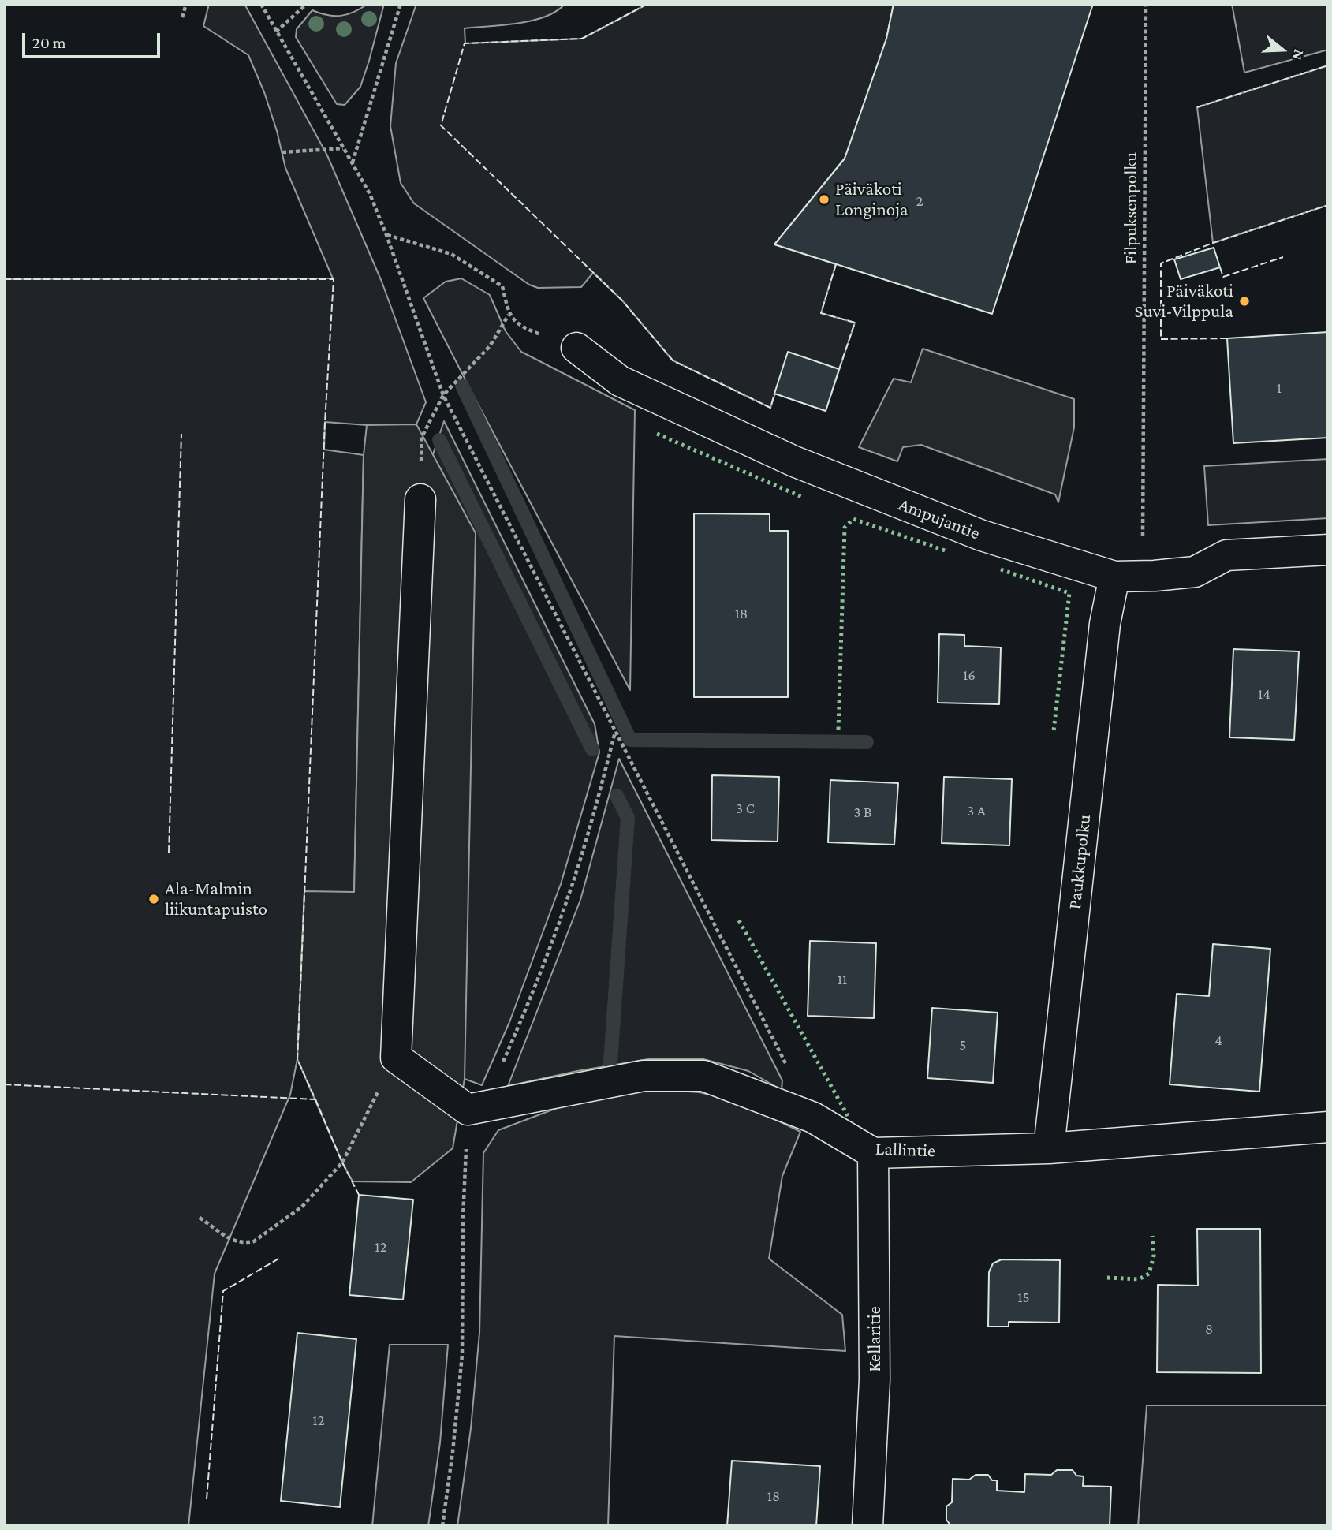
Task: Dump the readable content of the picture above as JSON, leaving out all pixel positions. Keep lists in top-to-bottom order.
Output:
{
  "streets": {
    "street": [
      "Ampujantie",
      "Paukkupolku",
      "Lallintie",
      "Kellaritie"
    ],
    "path": ["Filpuksenpolku"]
  },
  "crossings": [
    ["Filpuksenpolku", "Ampujantie"],
    ["Ampujantie", "Paukkupolku"],
    ["Paukkupolku", "Lallintie"],
    ["Lallintie", "Kellaritie"]
  ],
  "places": ["Päiväkoti Longinoja", "Päiväkoti Suvi-Vilppula", "Ala-Malmin liikuntapuisto"],
  "house_numbers": [
    "2",
    "1",
    "18",
    "16",
    "14",
    "3 C",
    "3 A",
    "3 B",
    "11",
    "4",
    "5",
    "12",
    "15",
    "8",
    "12",
    "18"
  ],
  "scale_bar": "20 m",
  "north": "right"
}
